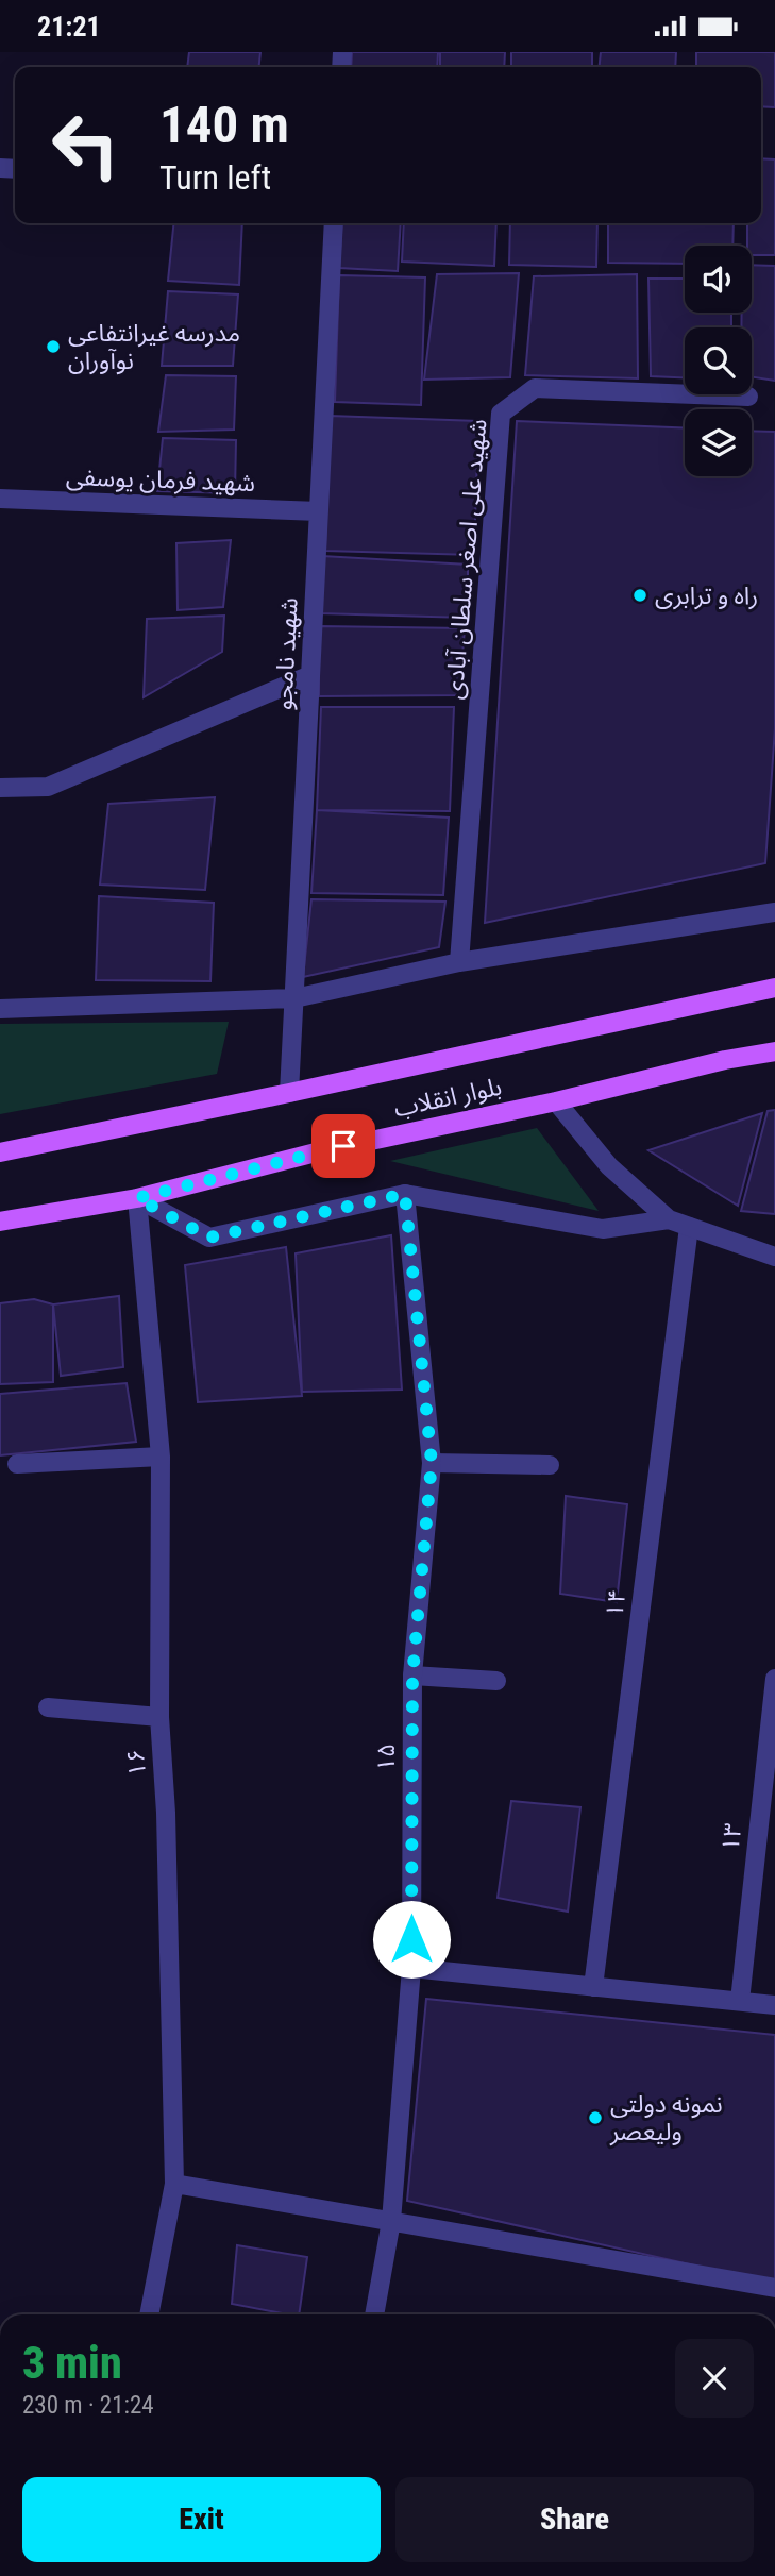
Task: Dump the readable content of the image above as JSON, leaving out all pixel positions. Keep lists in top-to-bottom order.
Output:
{
  "streets": {
    "main road": ["بلوار انقلاب"],
    "street": [
      "شهید فرمان یوسفی",
      "شهید علی اصغر سلطان آبادی",
      "شهید نامجو",
      "۱۴",
      "۱۵",
      "۱۶",
      "۱۳"
    ]
  },
  "crossings": [
    ["شهید فرمان یوسفی", "شهید نامجو"],
    ["شهید نامجو", "بلوار انقلاب"],
    ["بلوار انقلاب", "۱۶"]
  ],
  "places": ["مدرسه غیرانتفاعی نوآوران", "راه و ترابری", "نمونه دولتی ولیعصر"],
  "page": {
    "status": "21:21",
    "turn": ["140 m", "Turn left"],
    "heading": ["3 min", "230 m · 21:24"],
    "buttons": ["Exit", "Share"]
  }
}
